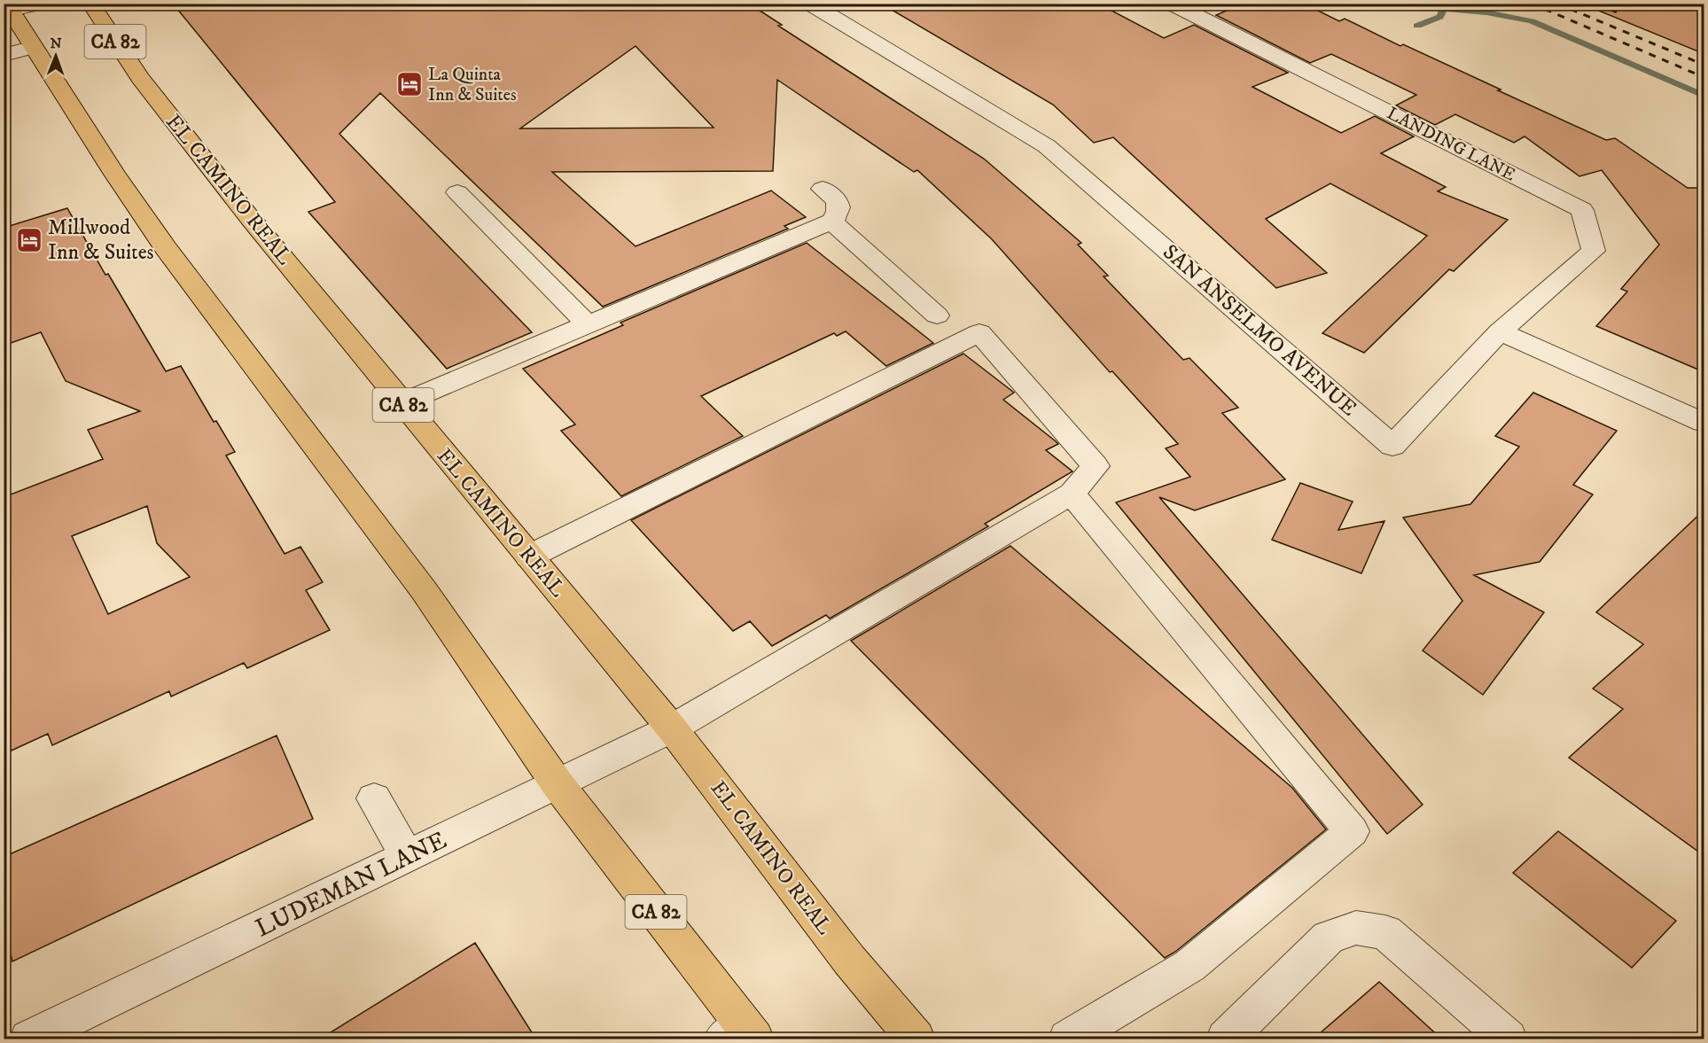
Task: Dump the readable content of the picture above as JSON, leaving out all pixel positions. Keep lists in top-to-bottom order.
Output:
{
  "streets": {
    "main road": ["CA 82", "EL CAMINO REAL"],
    "street": ["LANDING LANE", "SAN ANSELMO AVENUE", "LUDEMAN LANE"]
  },
  "crossings": [
    ["CA 82", "LUDEMAN LANE"],
    ["LANDING LANE", "SAN ANSELMO AVENUE"],
    ["EL CAMINO REAL", "LUDEMAN LANE"]
  ],
  "places": {
    "hotel": ["La Quinta Inn & Suites", "Millwood Inn & Suites"]
  },
  "north": "top"
}
